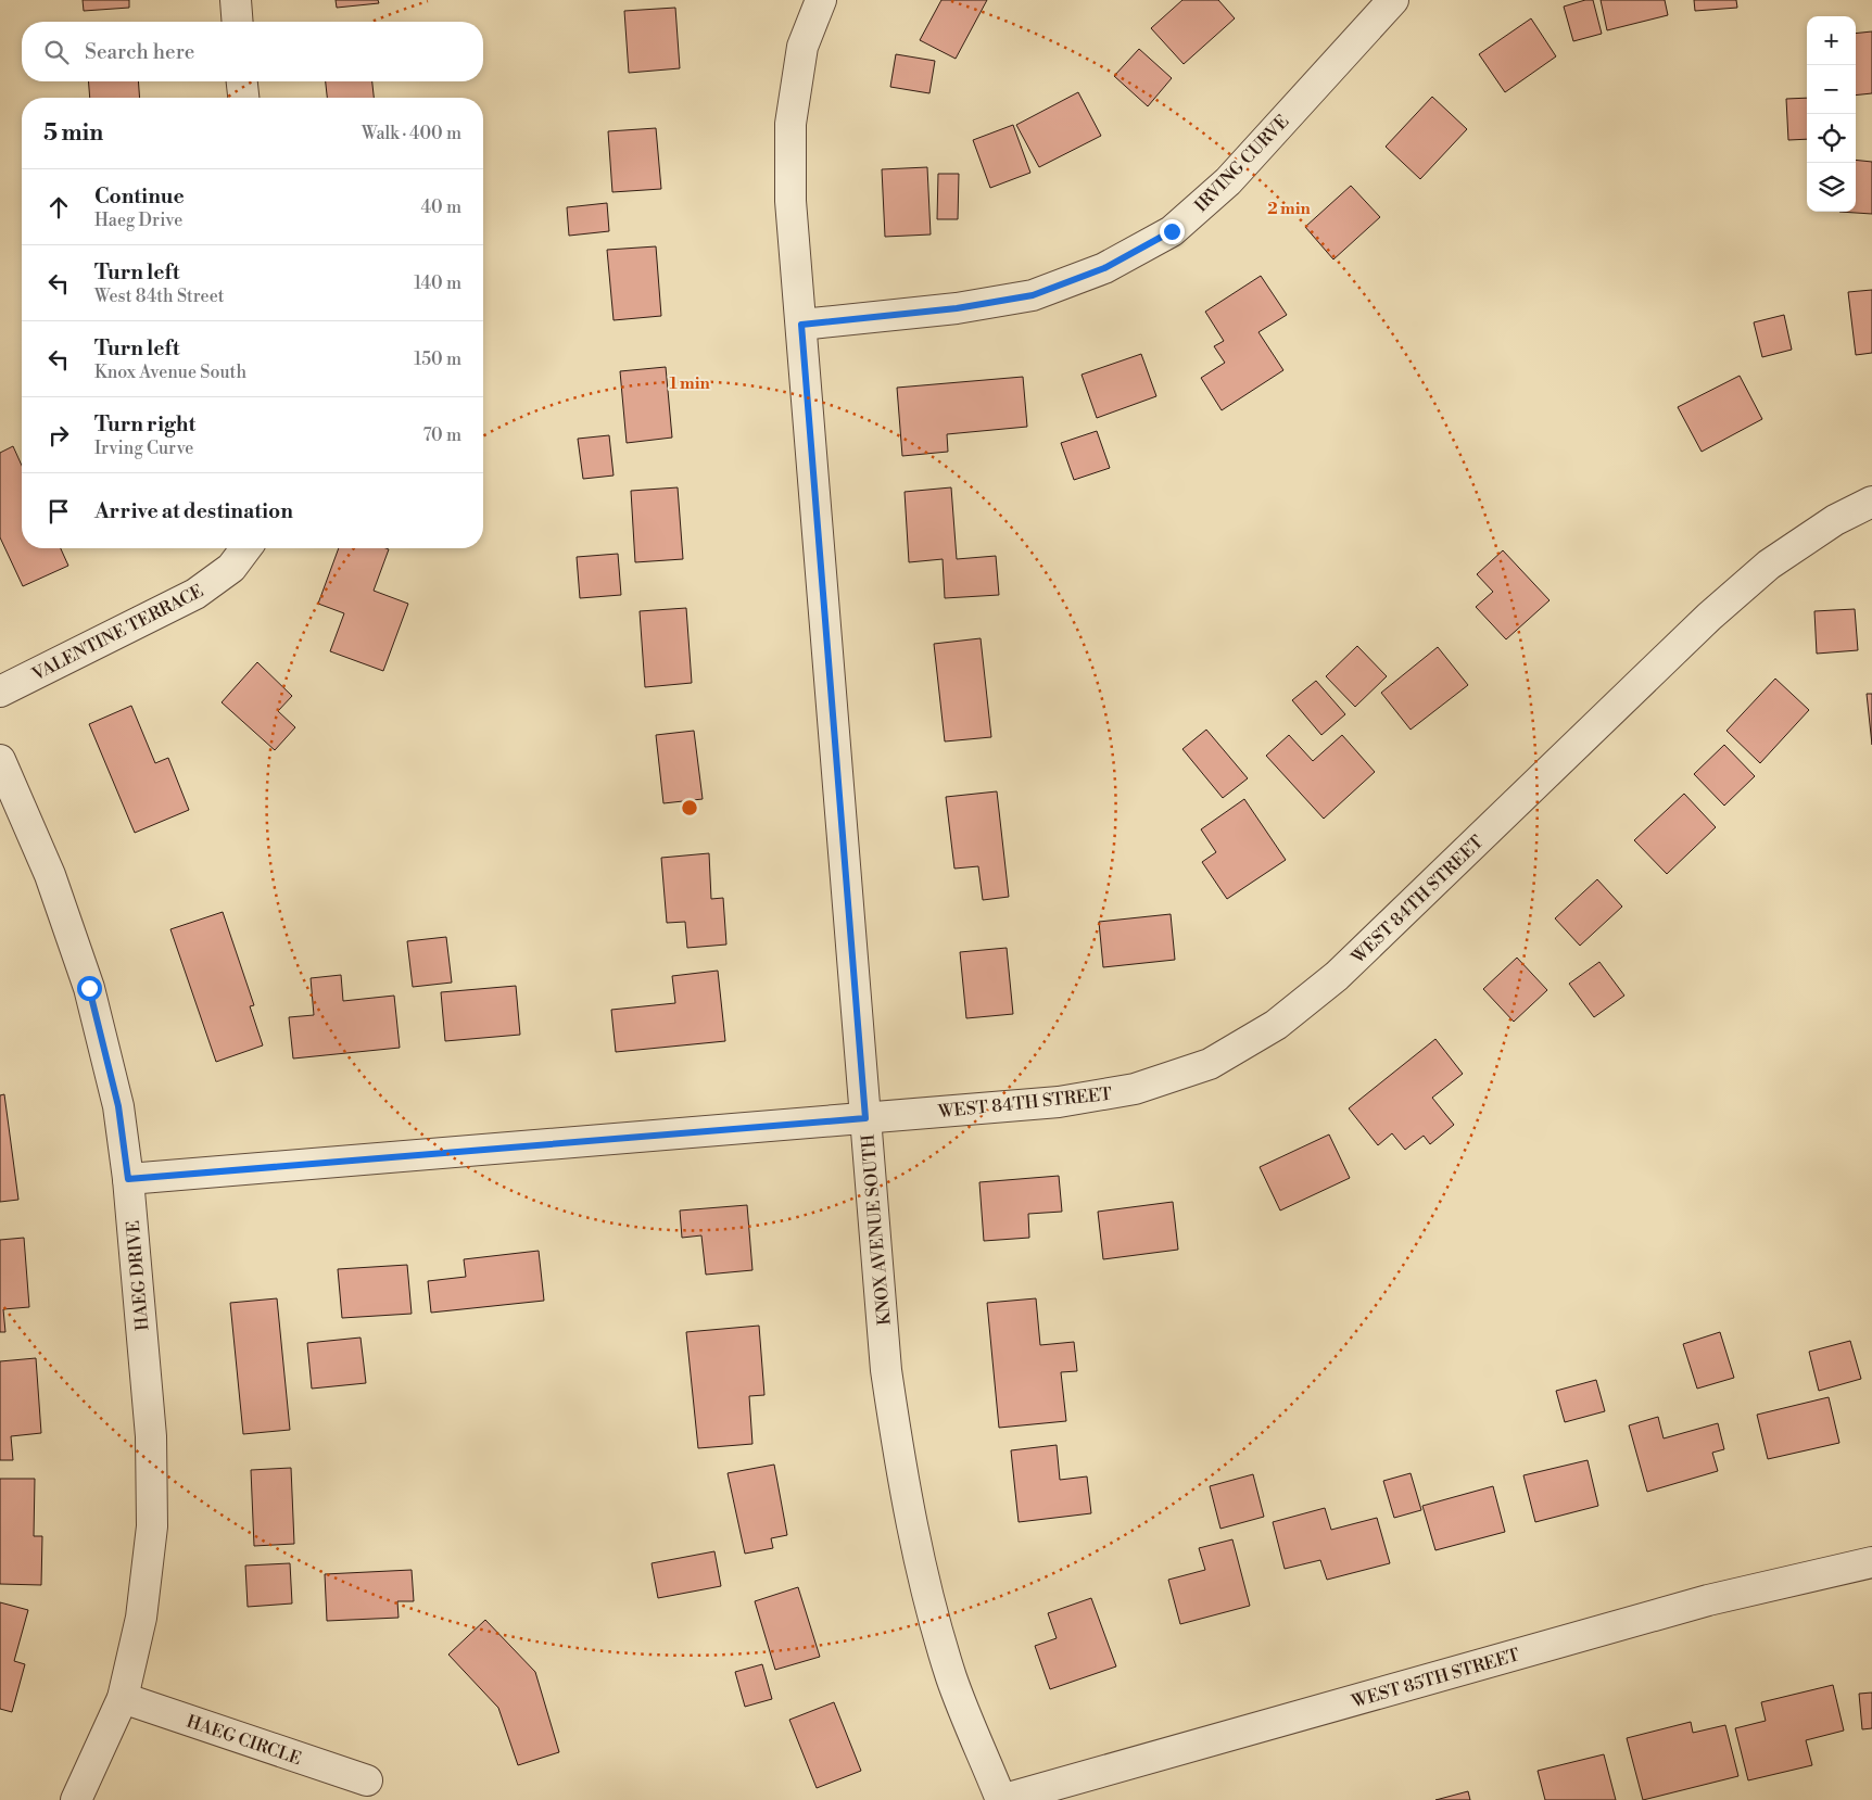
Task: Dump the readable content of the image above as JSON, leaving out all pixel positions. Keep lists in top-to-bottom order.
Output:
{
  "streets": {
    "street": [
      "IRVING CURVE",
      "VALENTINE TERRACE",
      "WEST 84TH STREET",
      "KNOX AVENUE SOUTH",
      "HAEG DRIVE",
      "WEST 85TH STREET",
      "HAEG CIRCLE"
    ]
  },
  "crossings": [
    ["IRVING CURVE", "KNOX AVENUE SOUTH"],
    ["WEST 84TH STREET", "KNOX AVENUE SOUTH"],
    ["WEST 84TH STREET", "HAEG DRIVE"],
    ["KNOX AVENUE SOUTH", "WEST 85TH STREET"],
    ["HAEG DRIVE", "HAEG CIRCLE"]
  ],
  "page": {
    "map_buttons": ["+", "−"],
    "search": "Search here",
    "heading": ["5 min", "Walk · 400 m"],
    "list": [
      ["Continue", "Haeg Drive", "40 m"],
      ["Turn left", "West 84th Street", "140 m"],
      ["Turn left", "Knox Avenue South", "150 m"],
      ["Turn right", "Irving Curve", "70 m"],
      "Arrive at destination"
    ]
  },
  "rings": ["2 min", "1 min"]
}
